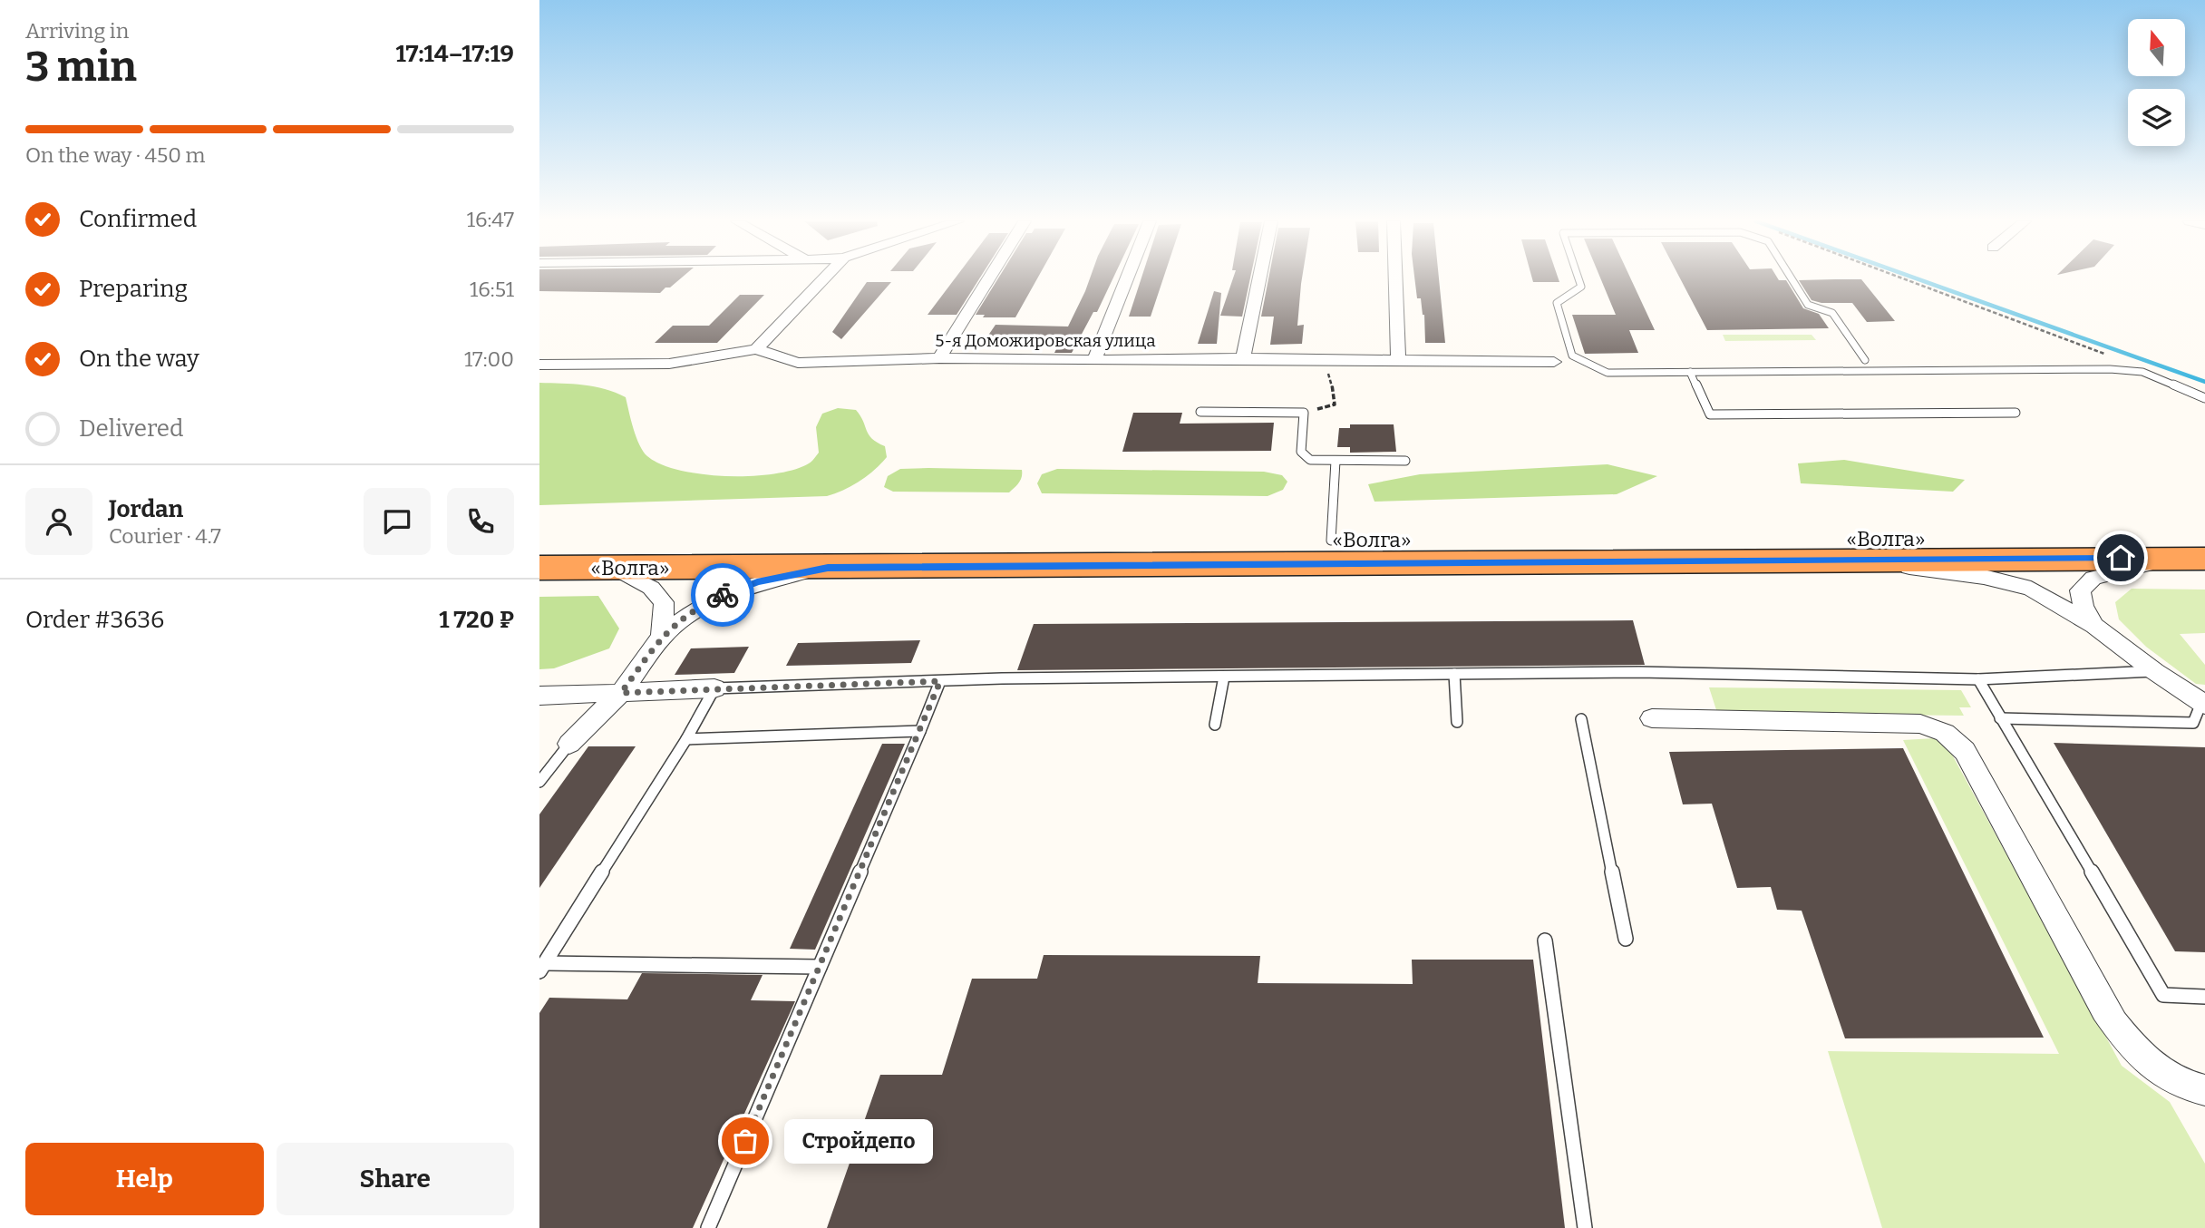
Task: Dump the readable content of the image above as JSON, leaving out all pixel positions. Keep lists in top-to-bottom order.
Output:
{
  "streets": {
    "highway": ["«Волга»"],
    "street": ["5-я Доможировская улица"]
  },
  "places": ["Стройдепо"],
  "north": "top",
  "page": {
    "heading": ["3 min", "Arriving in", "17:14–17:19"],
    "panel": [
      "Jordan",
      "Courier · 4.7",
      "Order #3636",
      "1 720 ₽"
    ],
    "bar": "On the way · 450 m",
    "list": [
      ["Confirmed", "16:47"],
      ["Preparing", "16:51"],
      ["On the way", "17:00"],
      "Delivered"
    ],
    "bubble": "Стройдепо",
    "buttons": ["Help", "Share"]
  }
}
